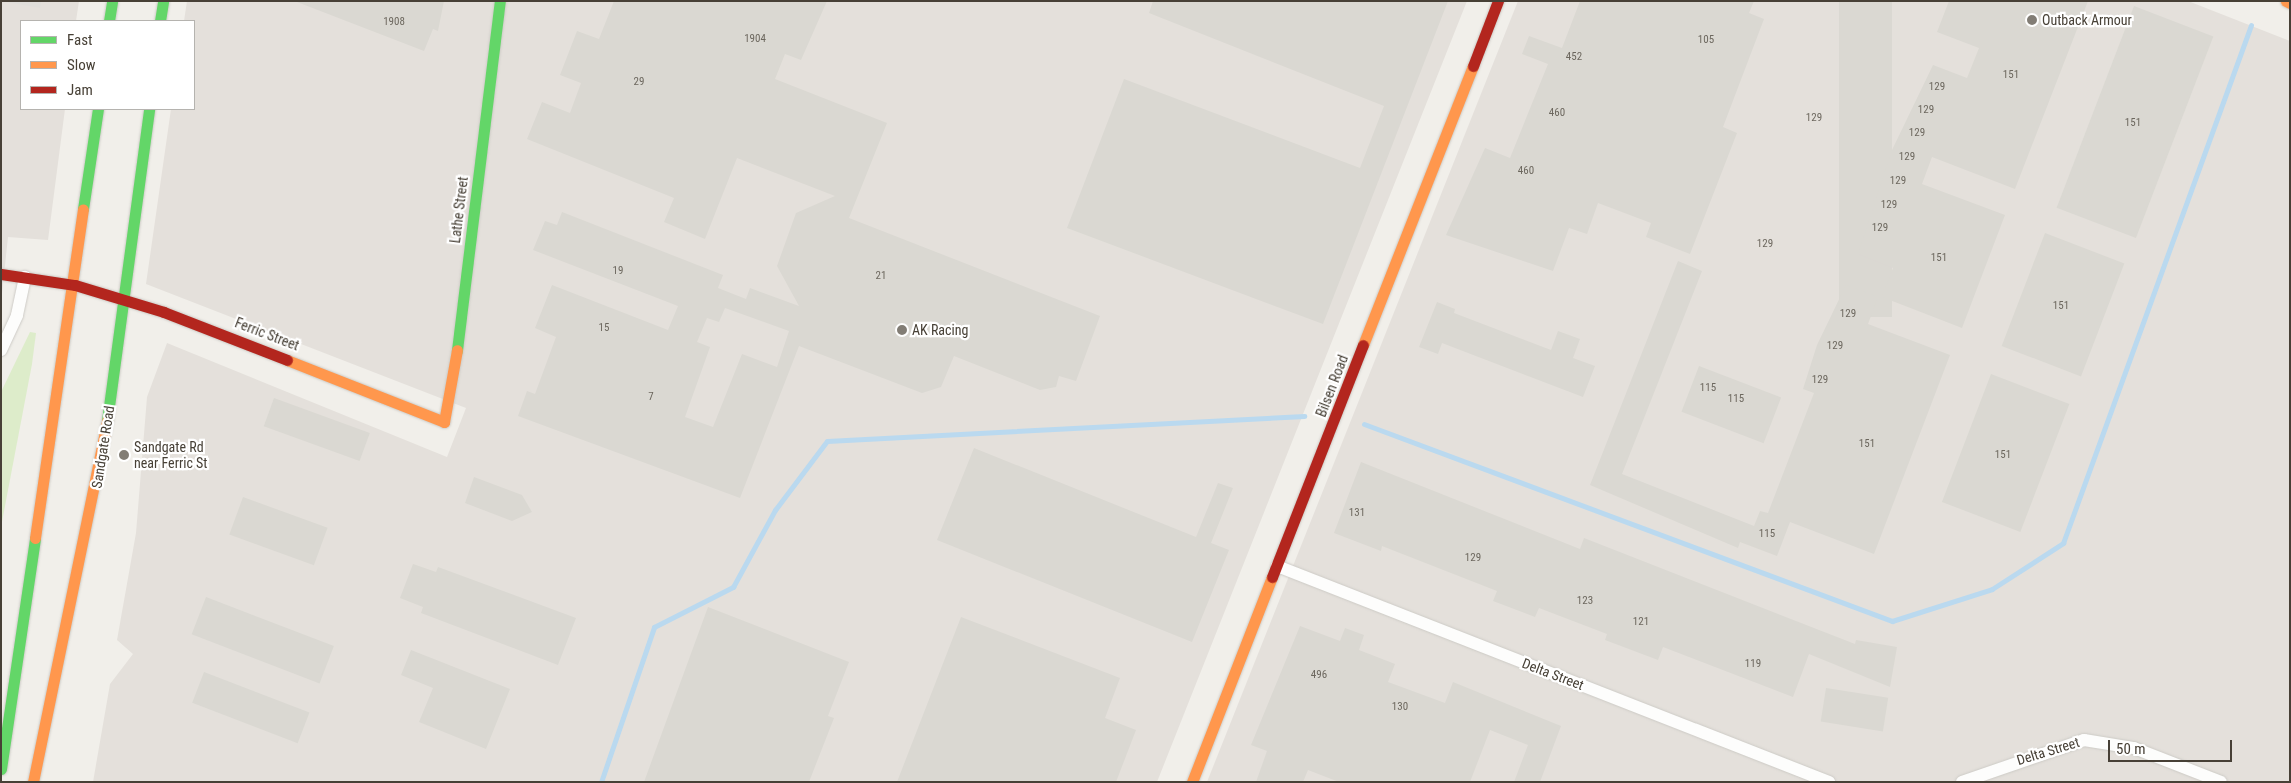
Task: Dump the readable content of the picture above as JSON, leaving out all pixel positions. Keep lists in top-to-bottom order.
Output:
{
  "streets": {
    "main road": [
      "Lathe Street",
      "Ferric Street",
      "Bilsen Road",
      "Sandgate Road"
    ],
    "street": ["Delta Street"]
  },
  "crossings": [
    ["Lathe Street", "Ferric Street"],
    ["Ferric Street", "Sandgate Road"],
    ["Bilsen Road", "Delta Street"]
  ],
  "places": ["Outback Armour", "AK Racing", "Sandgate Rd near Ferric St"],
  "house_numbers": [
    "1908",
    "1904",
    "105",
    "452",
    "151",
    "29",
    "129",
    "129",
    "460",
    "129",
    "151",
    "129",
    "129",
    "460",
    "129",
    "129",
    "129",
    "129",
    "151",
    "19",
    "21",
    "151",
    "129",
    "15",
    "129",
    "129",
    "115",
    "7",
    "115",
    "151",
    "151",
    "131",
    "115",
    "129",
    "123",
    "121",
    "119",
    "496",
    "130"
  ],
  "legend": ["Fast", "Slow", "Jam"],
  "scale_bar": "50 m"
}
